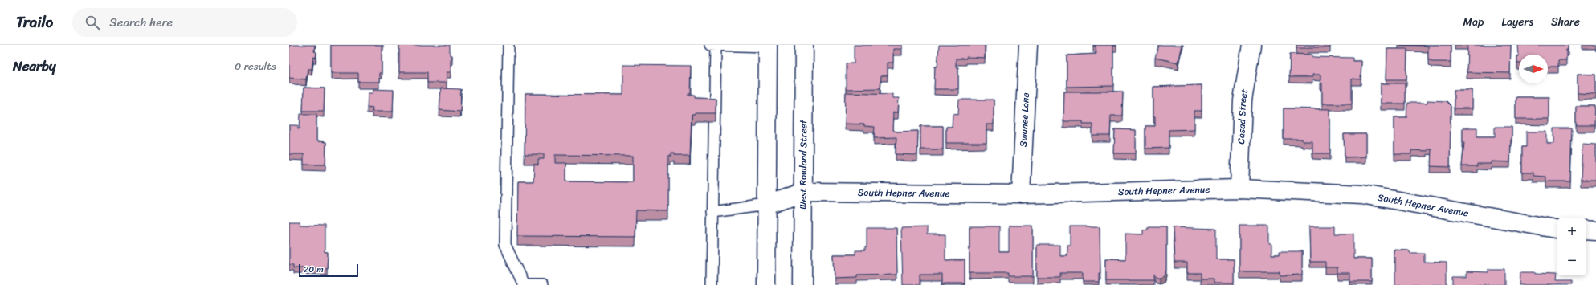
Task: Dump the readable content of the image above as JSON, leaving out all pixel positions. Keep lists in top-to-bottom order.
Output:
{
  "streets": {
    "street": [
      "Casad Street",
      "Swanee Lane",
      "West Rowland Street",
      "South Hepner Avenue"
    ]
  },
  "crossings": [
    ["Casad Street", "South Hepner Avenue"],
    ["Swanee Lane", "South Hepner Avenue"],
    ["West Rowland Street", "South Hepner Avenue"]
  ],
  "scale_bar": "20 m",
  "north": "right",
  "page": {
    "header": "Trailo",
    "search": "Search here",
    "nav": ["Map", "Layers", "Share"],
    "heading": ["Nearby", "0 results"],
    "map_buttons": ["+", "−"],
    "scale": "20 m"
  }
}
